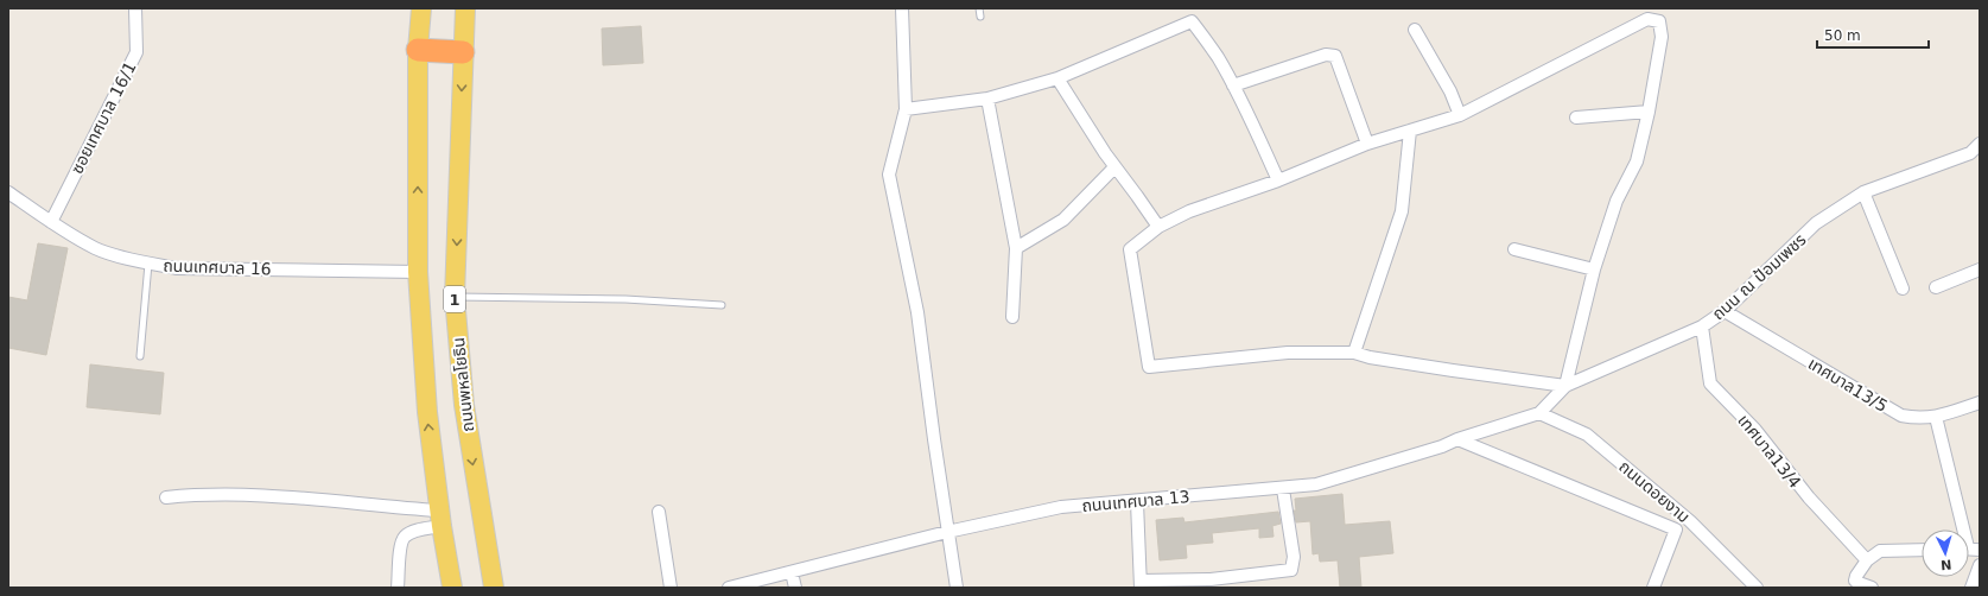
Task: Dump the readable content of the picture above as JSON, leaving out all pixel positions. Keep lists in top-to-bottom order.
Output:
{
  "streets": {
    "main road": ["1", "ถนนพหลโยธิน"],
    "street": [
      "ซอยเทศบาล 16/1",
      "ถนนเทศบาล 16",
      "ถนน ณ ป้อมเพชร",
      "เทศบาล13/5",
      "เทศบาล13/4",
      "ถนนดอยงาม",
      "ถนนเทศบาล 13"
    ]
  },
  "crossings": [
    ["ซอยเทศบาล 16/1", "ถนนเทศบาล 16"],
    ["ถนนเทศบาล 16", "1"],
    ["ถนน ณ ป้อมเพชร", "เทศบาล13/5"],
    ["ถนน ณ ป้อมเพชร", "เทศบาล13/4"],
    ["ถนน ณ ป้อมเพชร", "ถนนดอยงาม"],
    ["ถนน ณ ป้อมเพชร", "ถนนเทศบาล 13"],
    ["ถนนดอยงาม", "ถนนเทศบาล 13"]
  ],
  "scale_bar": "50 m",
  "north": "bottom"
}
